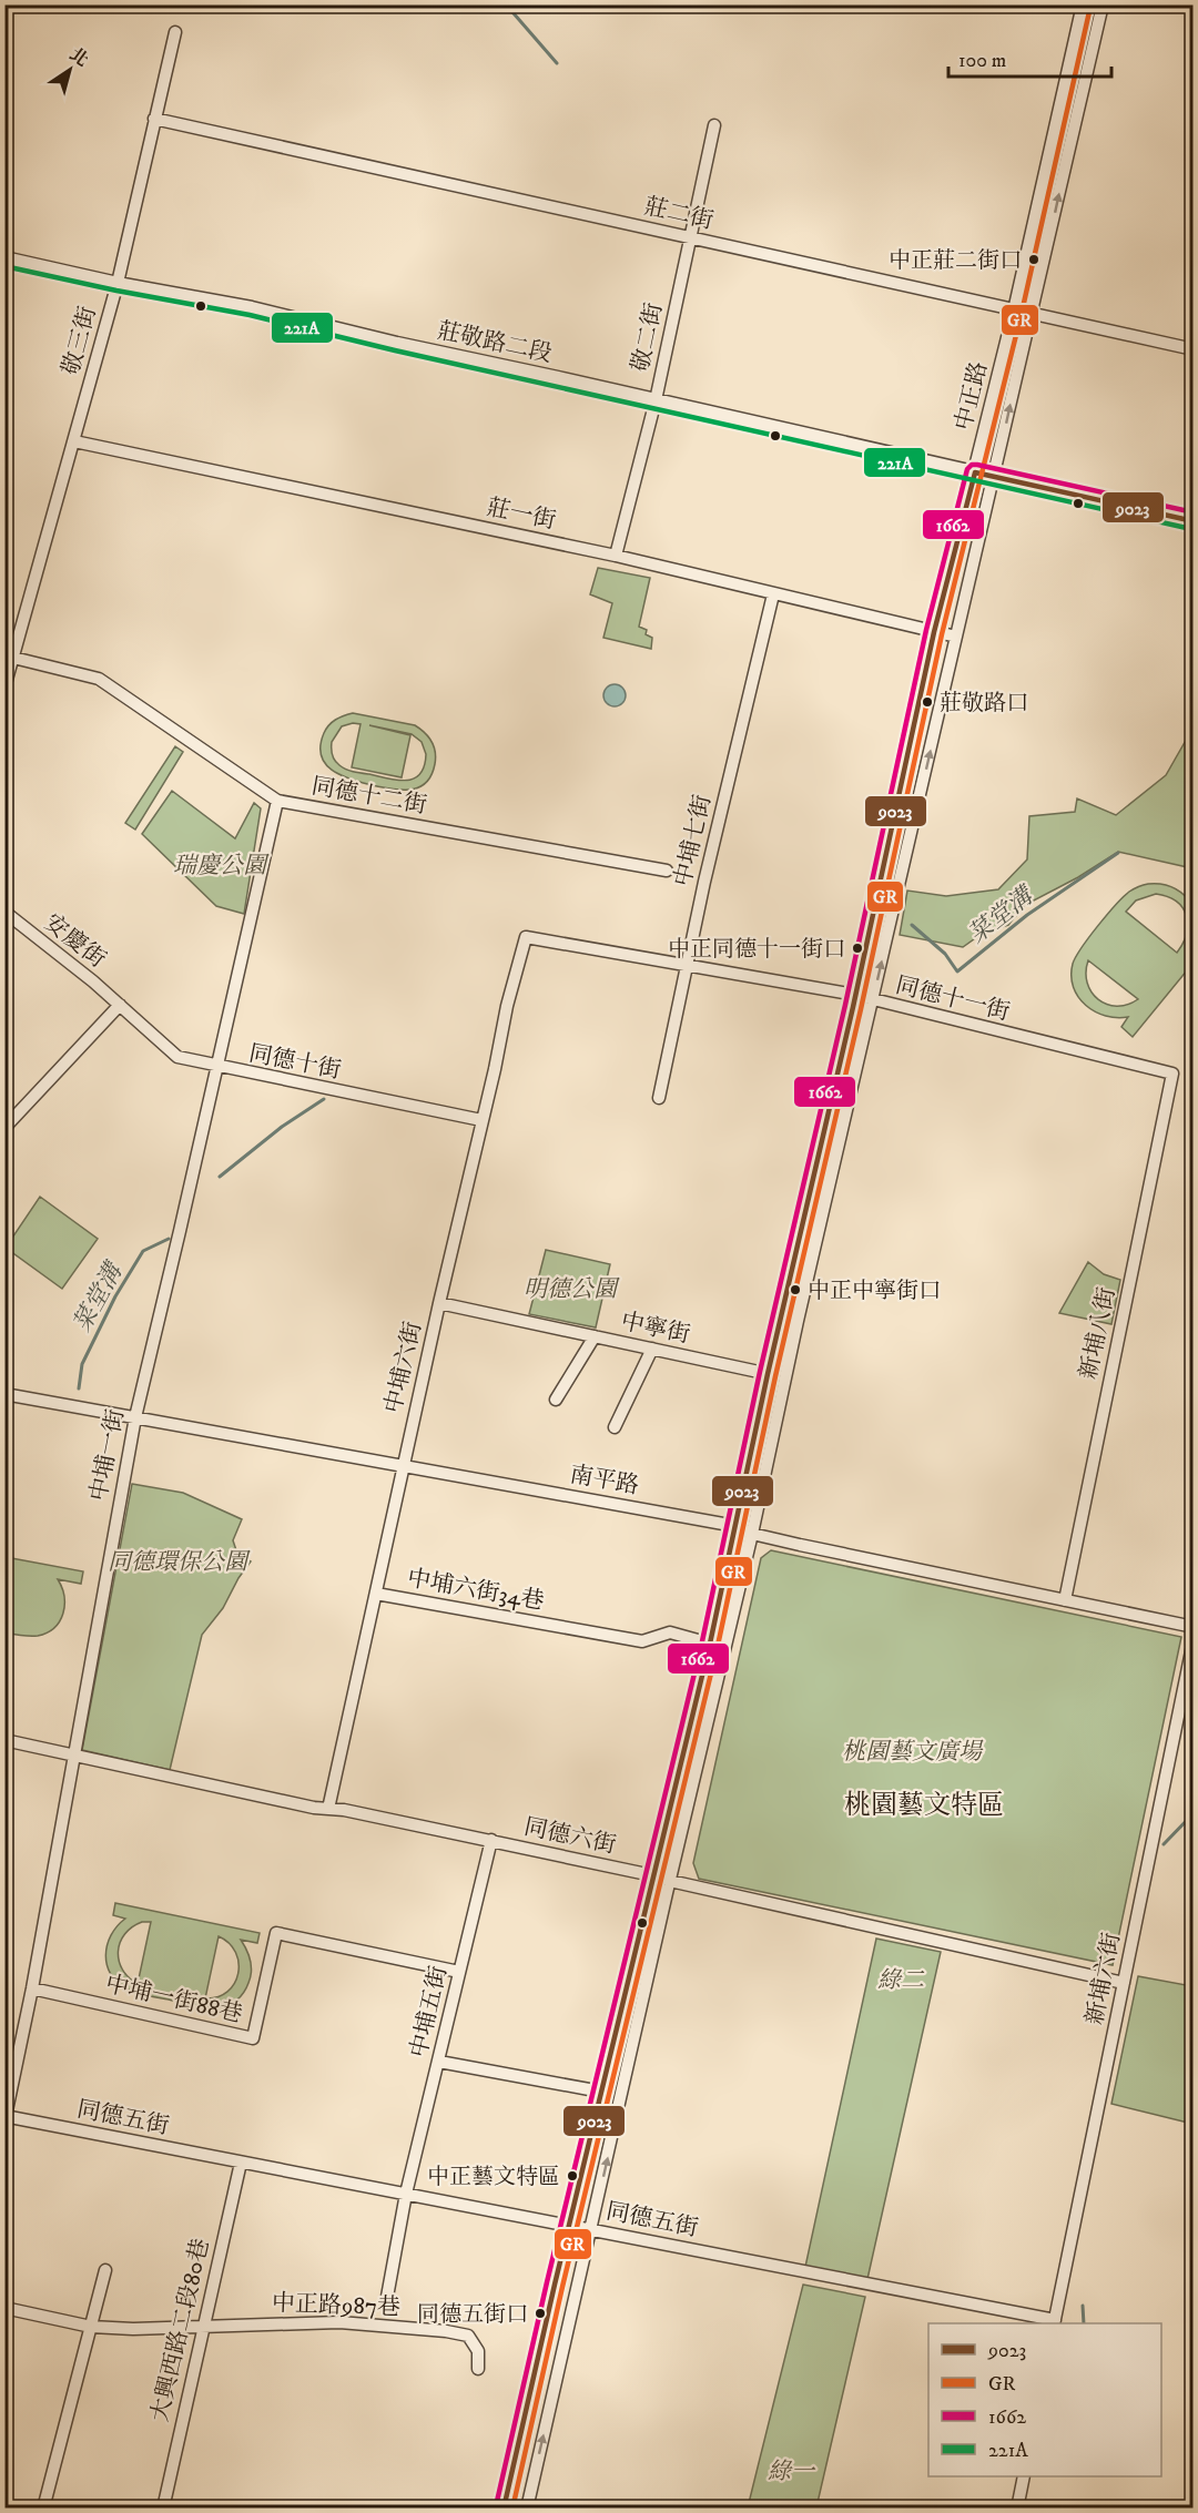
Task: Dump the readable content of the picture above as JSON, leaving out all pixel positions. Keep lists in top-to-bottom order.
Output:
{
  "streets": {
    "street": [
      "莊二街",
      "敬二街",
      "敬三街",
      "莊敬路二段",
      "中正路",
      "莊一街",
      "同德十二街",
      "中埔七街",
      "安慶街",
      "同德十一街",
      "同德十街",
      "中寧街",
      "新埔八街",
      "中埔六街",
      "中埔一街",
      "南平路",
      "中埔六街34巷",
      "同德六街",
      "新埔六街",
      "中埔一街88巷",
      "中埔五街",
      "同德五街",
      "中正路987巷",
      "大興西路二段80巷"
    ]
  },
  "crossings": [
    ["莊二街", "敬二街"],
    ["莊二街", "敬三街"],
    ["莊二街", "中正路"],
    ["敬二街", "莊敬路二段"],
    ["敬二街", "莊一街"],
    ["敬三街", "莊敬路二段"],
    ["敬三街", "莊一街"],
    ["敬三街", "同德十二街"],
    ["莊敬路二段", "中正路"],
    ["中正路", "莊一街"],
    ["中正路", "同德十一街"],
    ["中正路", "中寧街"],
    ["中正路", "南平路"],
    ["中正路", "中埔六街34巷"],
    ["中正路", "同德六街"],
    ["中正路", "同德五街"],
    ["莊一街", "中埔七街"],
    ["同德十二街", "中埔一街"],
    ["中埔七街", "同德十一街"],
    ["安慶街", "同德十街"],
    ["同德十一街", "新埔八街"],
    ["同德十一街", "中埔六街"],
    ["同德十街", "中埔六街"],
    ["同德十街", "中埔一街"],
    ["中寧街", "中埔六街"],
    ["新埔八街", "南平路"],
    ["中埔六街", "南平路"],
    ["中埔六街", "中埔六街34巷"],
    ["中埔六街", "同德六街"],
    ["中埔一街", "南平路"],
    ["中埔一街", "同德六街"],
    ["中埔一街", "中埔一街88巷"],
    ["中埔一街", "同德五街"],
    ["同德六街", "新埔六街"],
    ["同德六街", "中埔五街"],
    ["新埔六街", "同德五街"],
    ["中埔一街88巷", "中埔五街"],
    ["中埔五街", "同德五街"],
    ["同德五街", "大興西路二段80巷"],
    ["中正路987巷", "大興西路二段80巷"]
  ],
  "districts": ["桃園藝文特區"],
  "water": ["菜堂溝"],
  "parks": [
    "瑞慶公園",
    "明德公園",
    "同德環保公園",
    "桃園藝文廣場",
    "綠二",
    "綠一"
  ],
  "places": [
    "中正莊二街口",
    "莊敬路口",
    "中正同德十一街口",
    "中正中寧街口",
    "中正藝文特區",
    "同德五街口"
  ],
  "lines": [
    "transit line GR",
    "transit line 221A",
    "transit line 1662",
    "transit line 9023"
  ],
  "legend": [
    "9023",
    "GR",
    "1662",
    "221A"
  ],
  "scale_bar": "100 m",
  "north": "top right"
}
